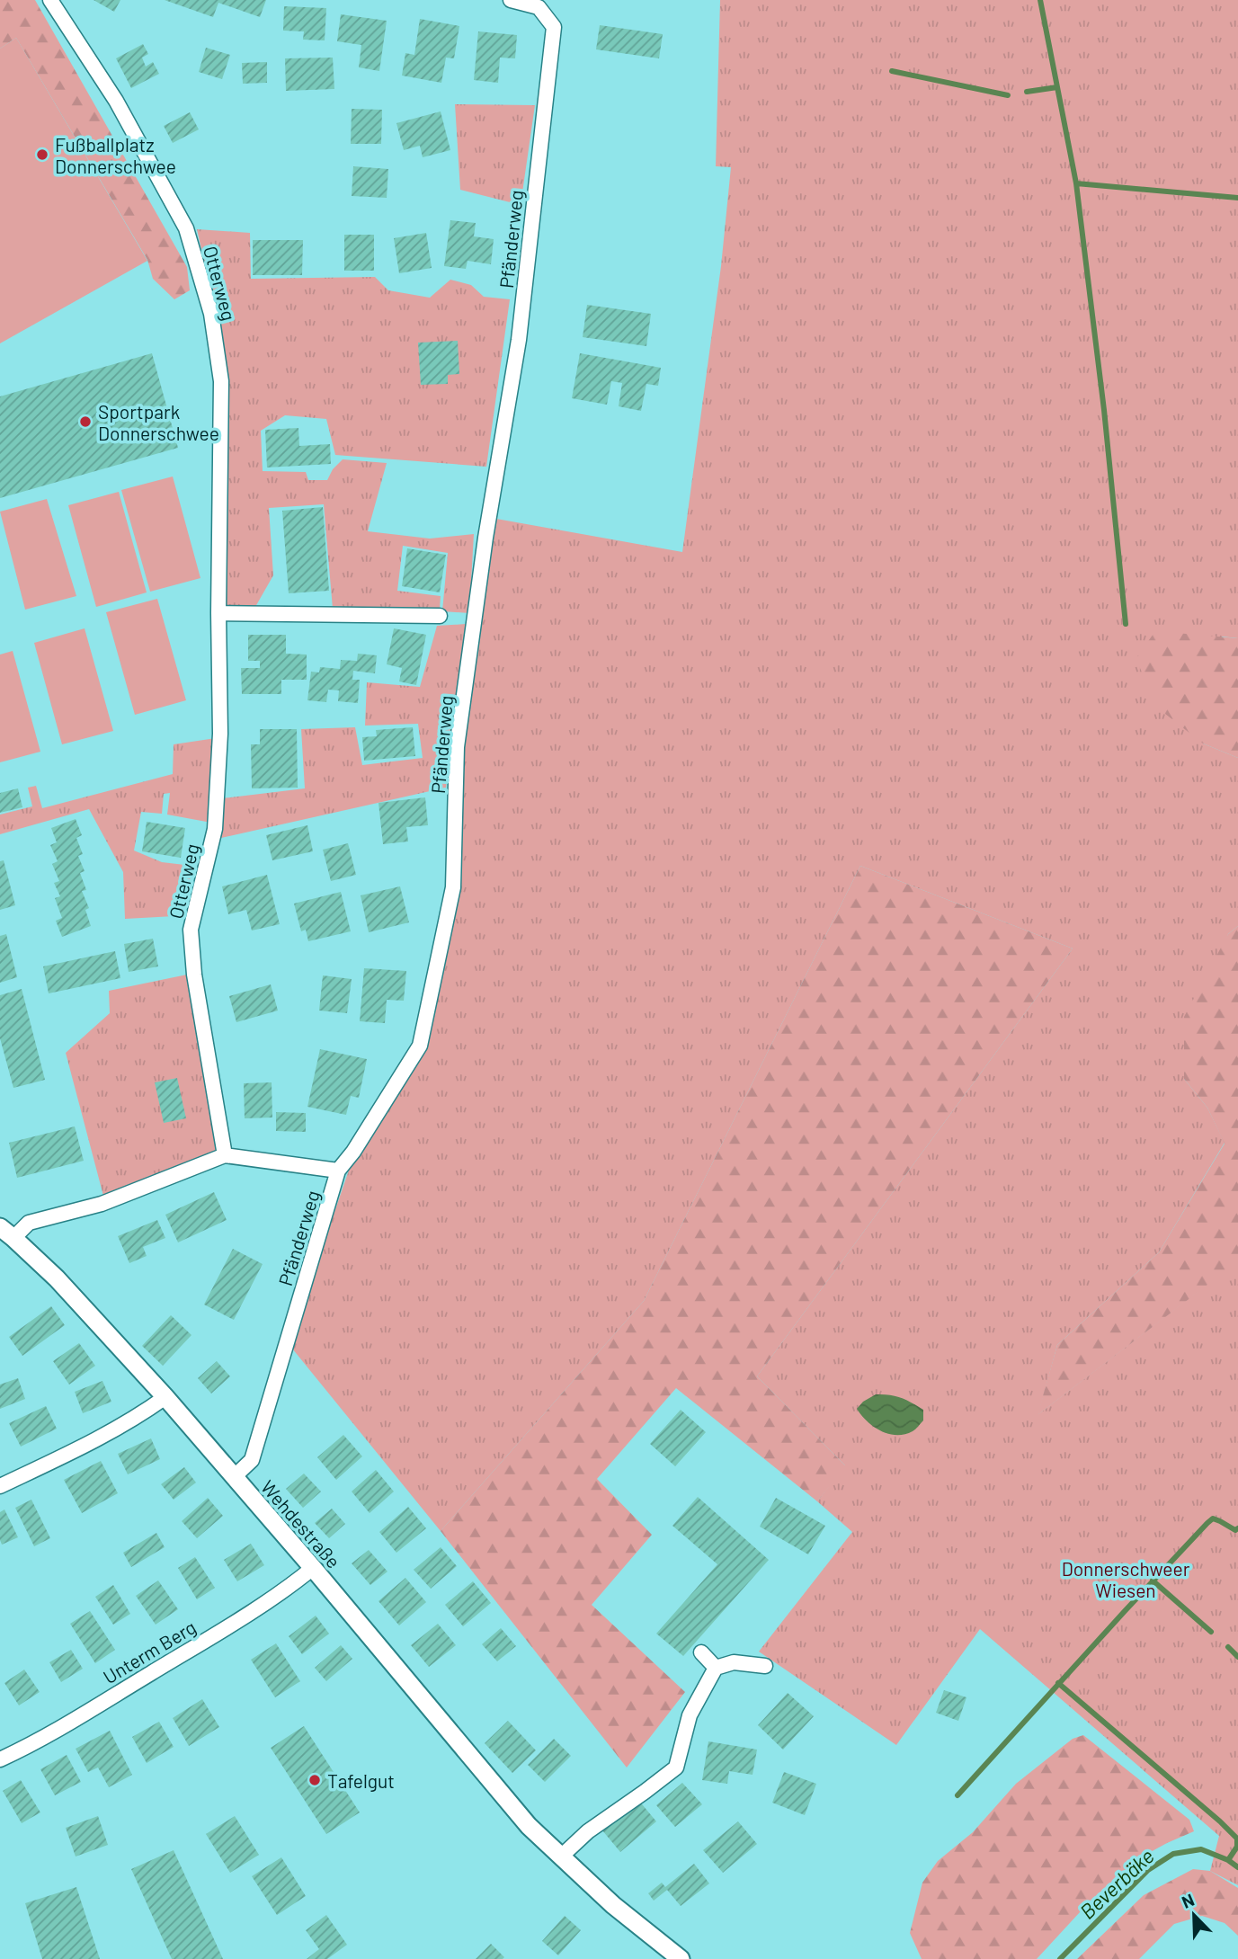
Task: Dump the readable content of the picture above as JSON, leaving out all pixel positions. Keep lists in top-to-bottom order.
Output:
{
  "streets": {
    "street": [
      "Pfänderweg",
      "Otterweg",
      "Wehdestraße",
      "Unterm Berg"
    ]
  },
  "crossings": [
    ["Pfänderweg", "Wehdestraße"],
    ["Wehdestraße", "Unterm Berg"]
  ],
  "water": ["Beverbäke"],
  "parks": ["Donnerschweer Wiesen"],
  "places": ["Fußballplatz Donnerschwee", "Sportpark Donnerschwee", "Tafelgut"],
  "north": "top left"
}
